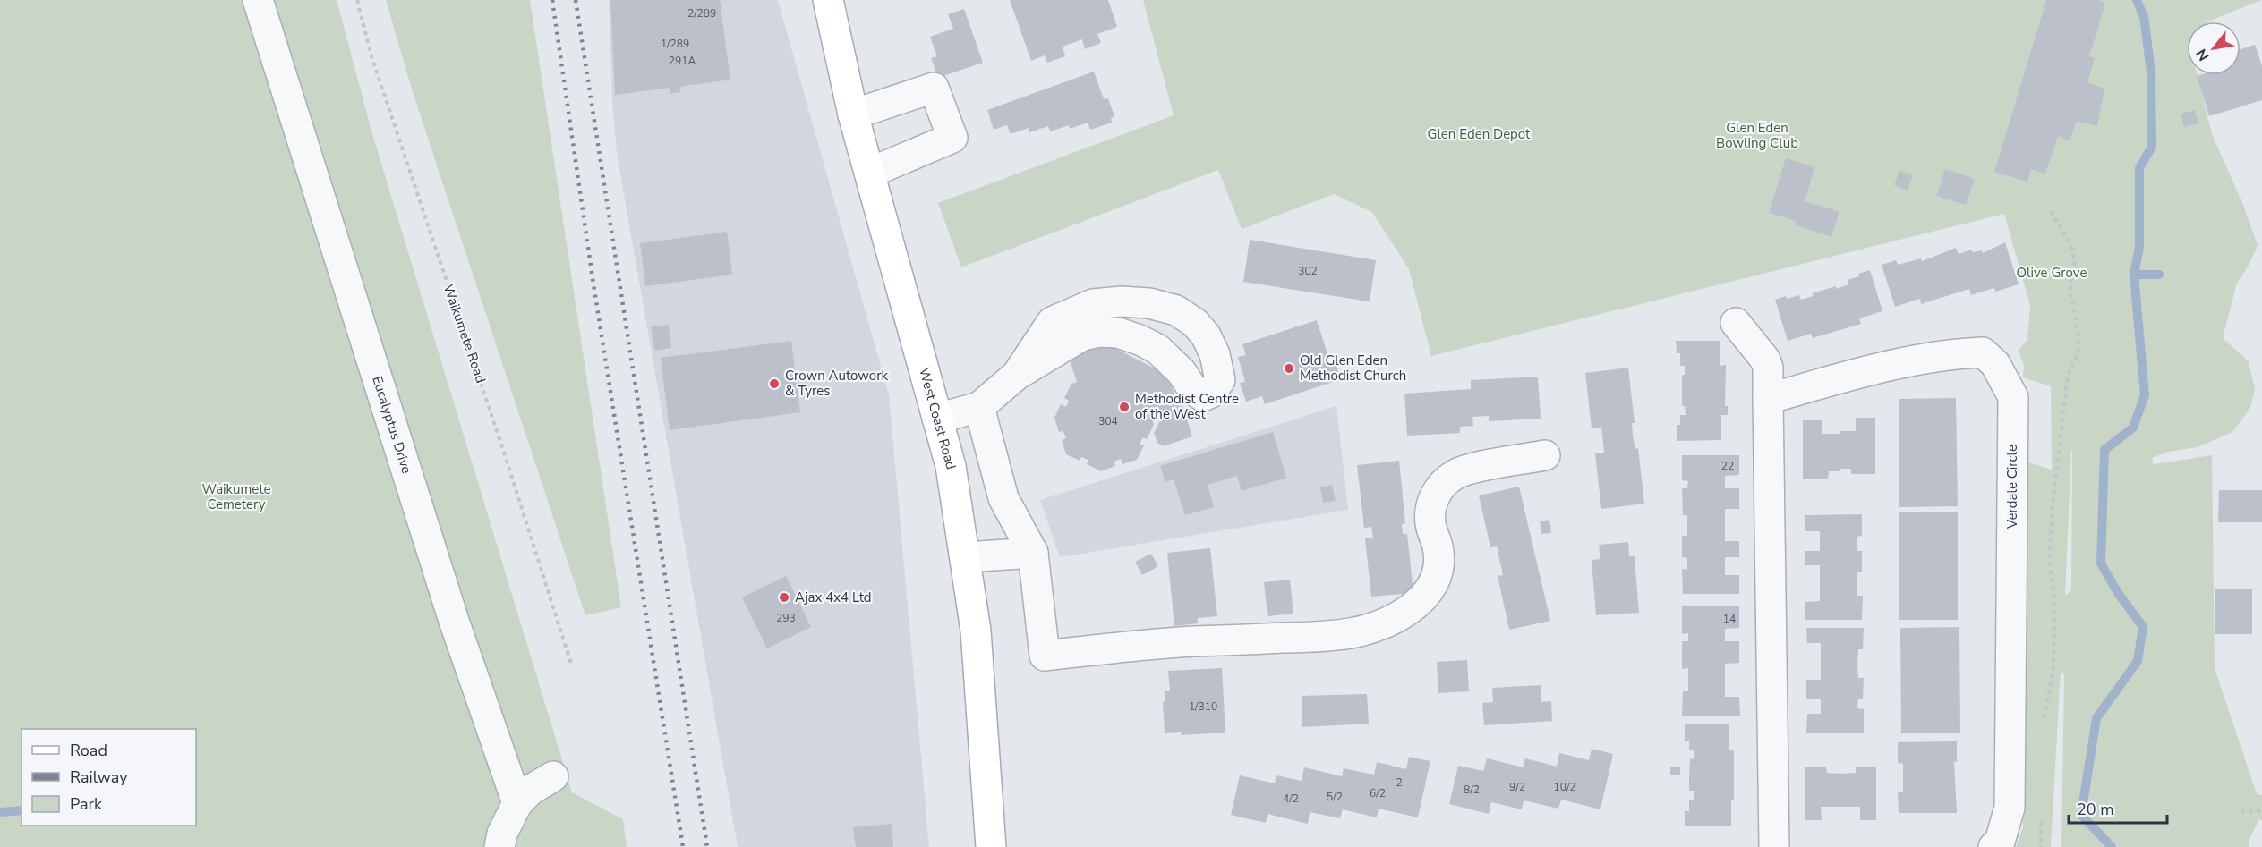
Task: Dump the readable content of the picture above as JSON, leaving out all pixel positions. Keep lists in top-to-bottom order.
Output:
{
  "streets": {
    "main road": ["West Coast Road"],
    "street": ["Eucalyptus Drive", "Verdale Circle"],
    "path": ["Waikumete Road"]
  },
  "parks": [
    "Glen Eden Bowling Club",
    "Glen Eden Depot",
    "Olive Grove",
    "Waikumete Cemetery"
  ],
  "places": [
    "Old Glen Eden Methodist Church",
    "Crown Autowork & Tyres",
    "Methodist Centre of the West",
    "Ajax 4x4 Ltd"
  ],
  "house_numbers": [
    "2/289",
    "1/289",
    "291A",
    "302",
    "304",
    "22",
    "293",
    "14",
    "1/310",
    "2",
    "9/2",
    "10/2",
    "8/2",
    "6/2",
    "5/2",
    "4/2"
  ],
  "legend": ["Road", "Railway", "Park"],
  "scale_bar": "20 m",
  "north": "bottom left"
}
